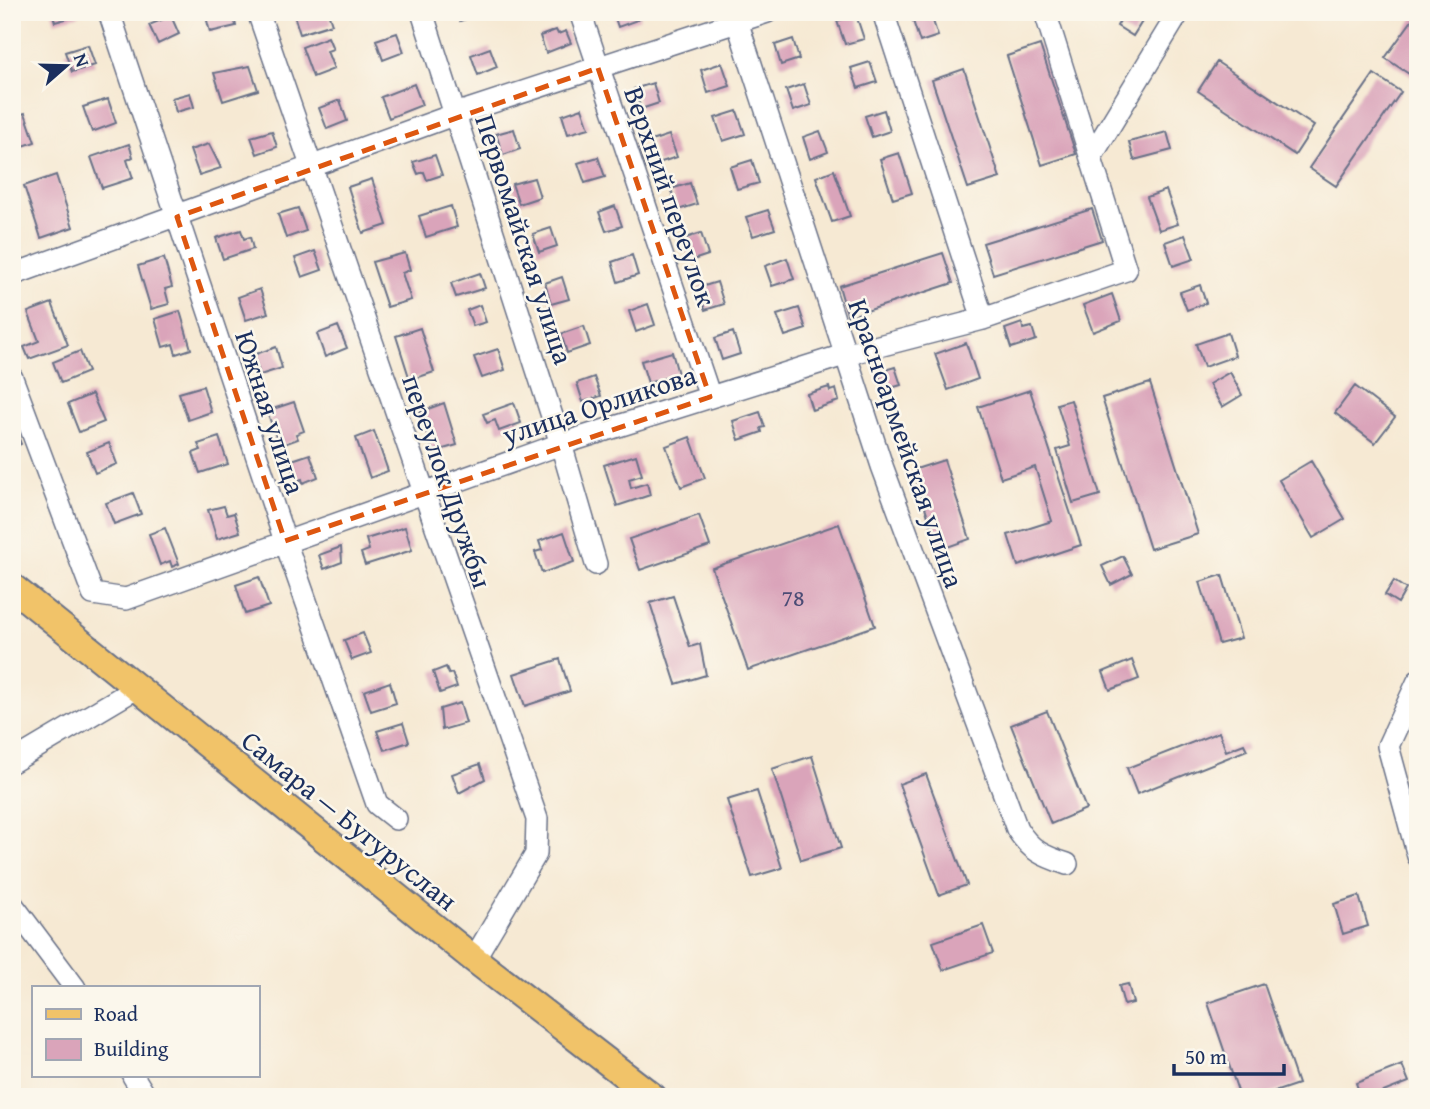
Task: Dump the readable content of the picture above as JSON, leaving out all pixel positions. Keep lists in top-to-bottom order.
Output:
{
  "streets": {
    "main road": ["Самара — Бугуруслан"],
    "street": [
      "Верхний переулок",
      "Первомайская улица",
      "улица Орликова",
      "Южная улица",
      "Красноармейская улица",
      "переулок Дружбы"
    ]
  },
  "crossings": [
    ["Верхний переулок", "улица Орликова"],
    ["Первомайская улица", "улица Орликова"],
    ["улица Орликова", "Южная улица"],
    ["улица Орликова", "Красноармейская улица"],
    ["улица Орликова", "переулок Дружбы"],
    ["переулок Дружбы", "Самара — Бугуруслан"]
  ],
  "house_numbers": ["78"],
  "legend": ["Road", "Building"],
  "scale_bar": "50 m",
  "north": "right"
}
